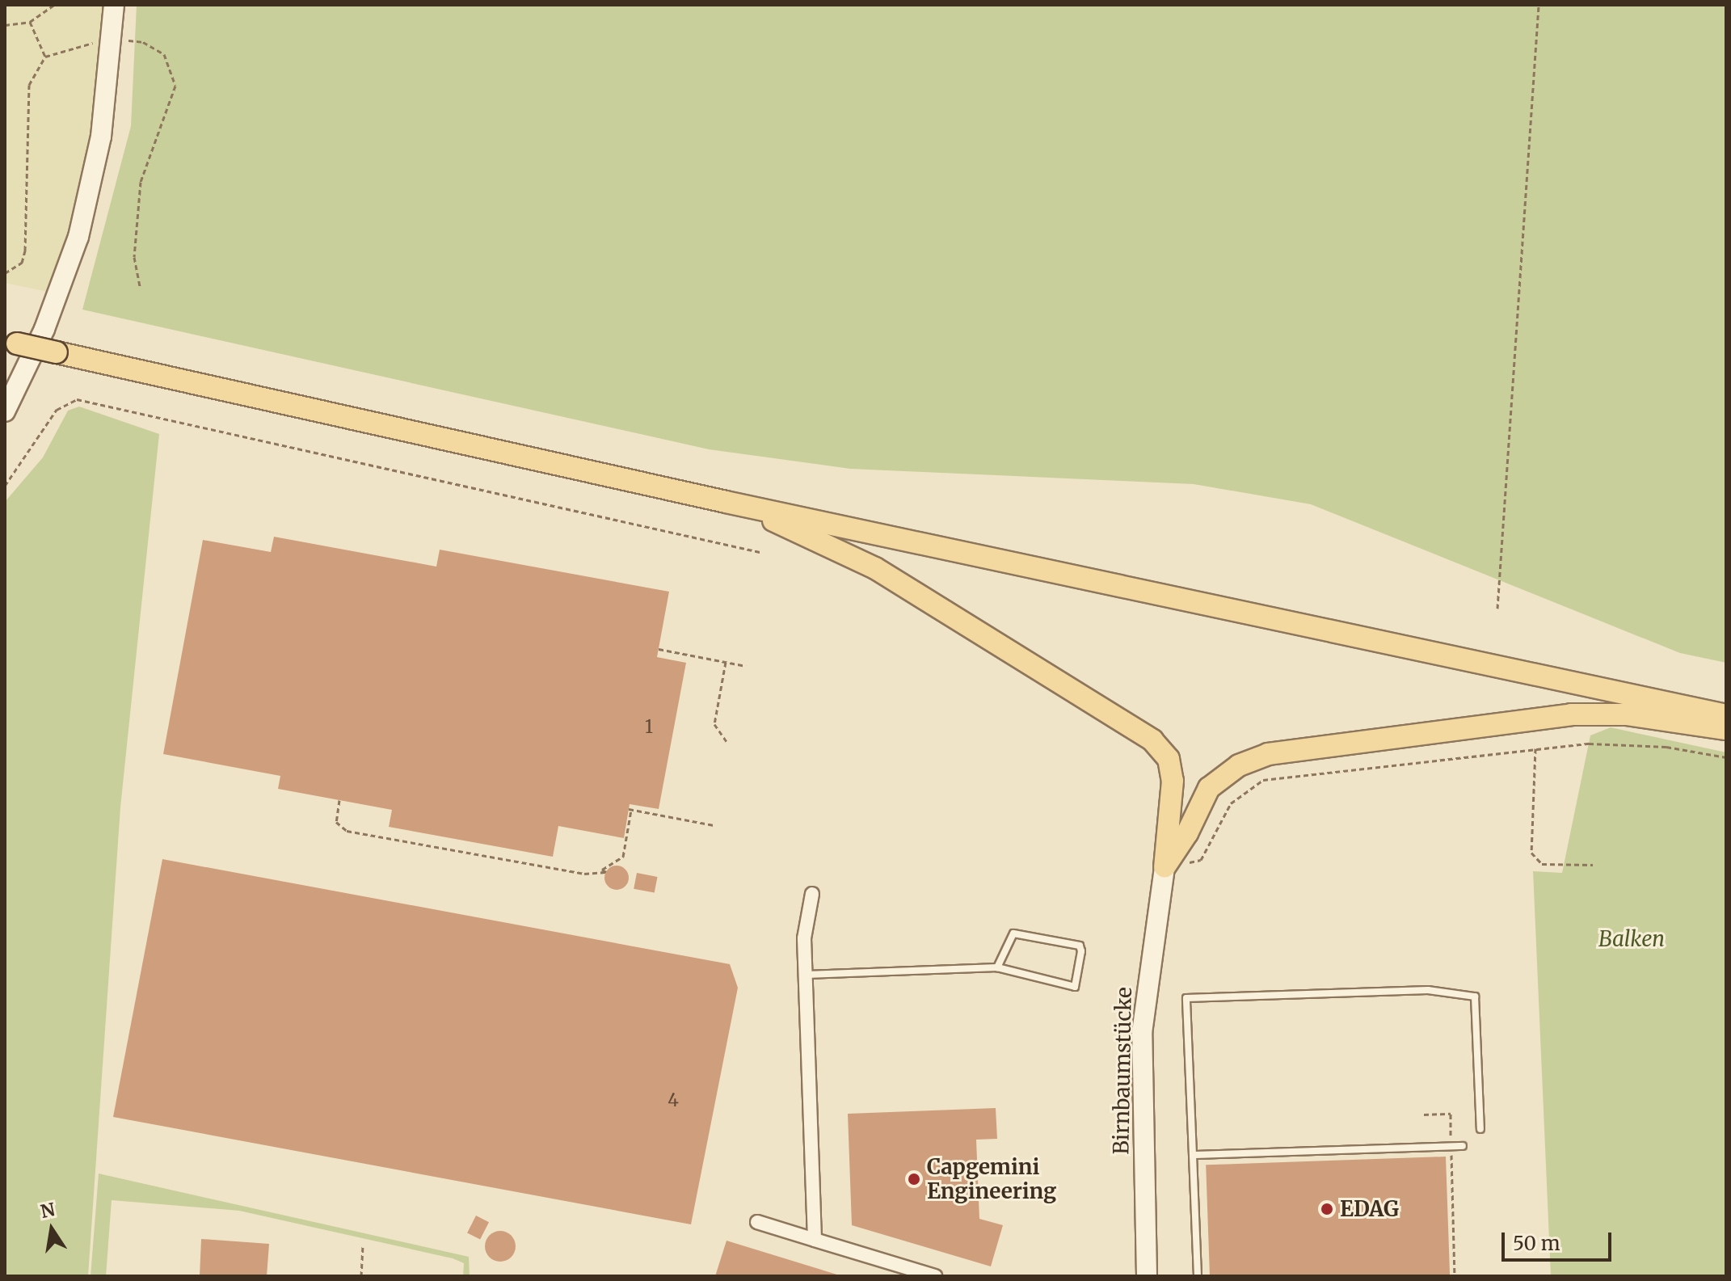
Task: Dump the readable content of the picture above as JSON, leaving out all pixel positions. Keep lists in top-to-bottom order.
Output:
{
  "streets": {
    "street": ["Birnbaumstücke"]
  },
  "parks": ["Balken"],
  "places": ["Capgemini Engineering", "EDAG"],
  "house_numbers": ["1", "4"],
  "scale_bar": "50 m",
  "north": "top"
}
